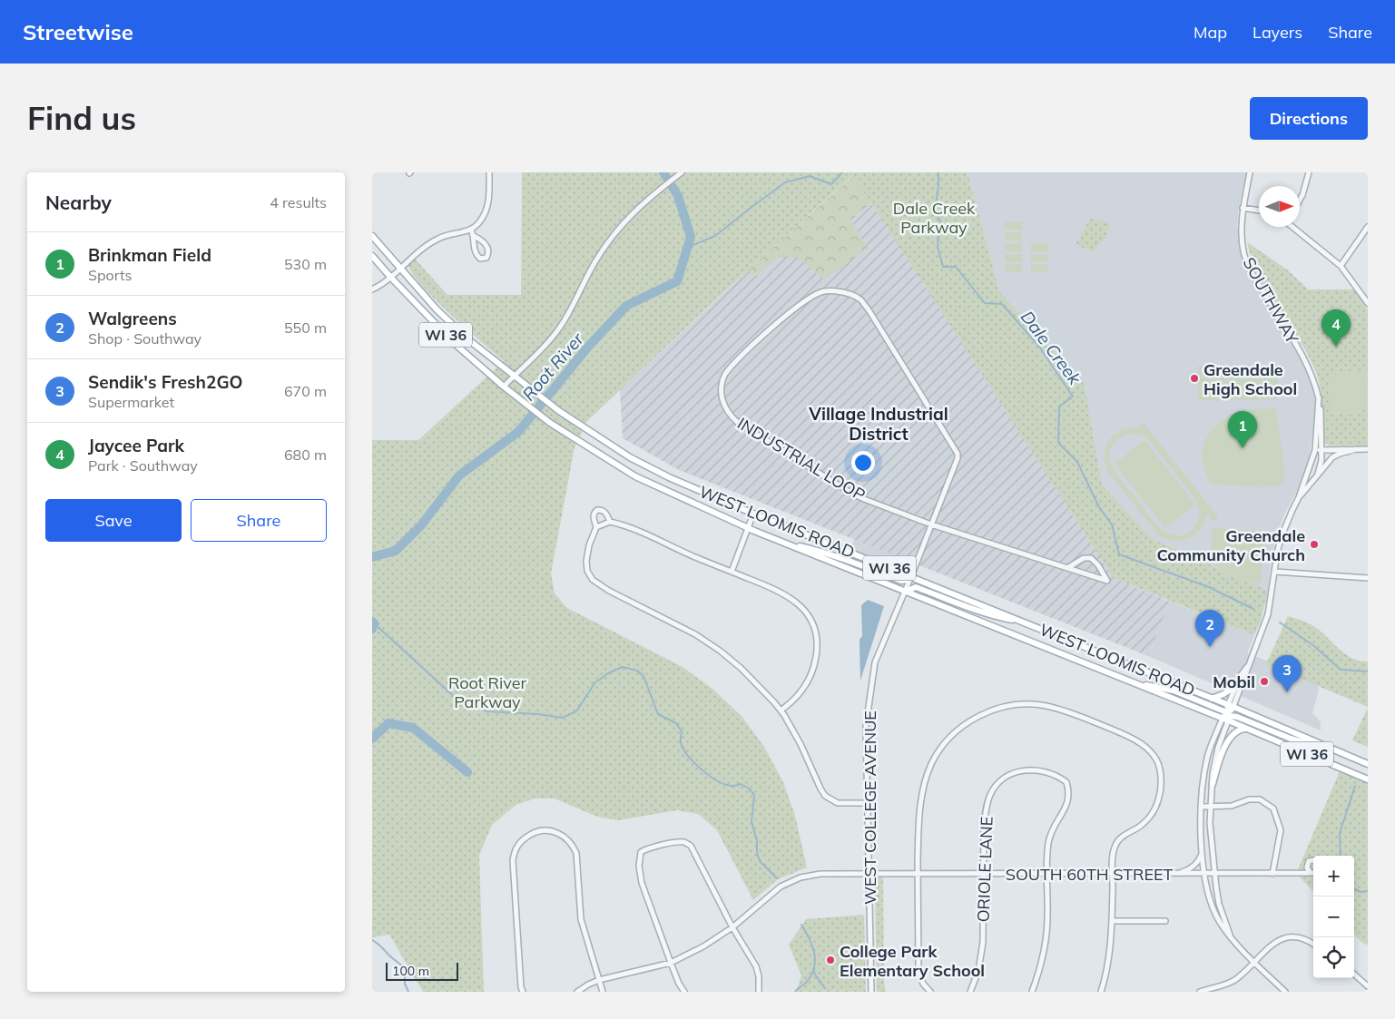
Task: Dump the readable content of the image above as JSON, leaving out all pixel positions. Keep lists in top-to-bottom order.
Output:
{
  "streets": {
    "main road": ["WI 36", "WEST LOOMIS ROAD"],
    "street": [
      "SOUTHWAY",
      "INDUSTRIAL LOOP",
      "WEST COLLEGE AVENUE",
      "ORIOLE LANE",
      "SOUTH 60TH STREET"
    ]
  },
  "crossings": [
    ["SOUTHWAY", "WEST LOOMIS ROAD"],
    ["INDUSTRIAL LOOP", "WEST LOOMIS ROAD"],
    ["INDUSTRIAL LOOP", "WEST COLLEGE AVENUE"],
    ["WEST LOOMIS ROAD", "WEST COLLEGE AVENUE"],
    ["WEST COLLEGE AVENUE", "SOUTH 60TH STREET"],
    ["ORIOLE LANE", "SOUTH 60TH STREET"]
  ],
  "districts": ["Village Industrial District"],
  "water": ["Dale Creek", "Root River"],
  "parks": ["Dale Creek Parkway", "Root River Parkway"],
  "places": [
    "Greendale High School",
    "Greendale Community Church",
    "Mobil",
    "College Park Elementary School"
  ],
  "scale_bar": "100 m",
  "north": "right",
  "page": {
    "header": "Streetwise",
    "nav": ["Map", "Layers", "Share"],
    "buttons": [
      "Directions",
      ["Save", "Share"]
    ],
    "title": "Find us",
    "heading": ["Nearby", "4 results"],
    "list": [
      {
        "mark": "1",
        "name": "Brinkman Field",
        "note": "Sports",
        "value": "530 m"
      },
      {
        "mark": "2",
        "name": "Walgreens",
        "note": "Shop · Southway",
        "value": "550 m"
      },
      {
        "mark": "3",
        "name": "Sendik's Fresh2GO",
        "note": "Supermarket",
        "value": "670 m"
      },
      {
        "mark": "4",
        "name": "Jaycee Park",
        "note": "Park · Southway",
        "value": "680 m"
      }
    ],
    "pins": [
      "4",
      "1",
      "2",
      "3"
    ],
    "map_buttons": ["+", "−"],
    "scale": "100 m"
  }
}
